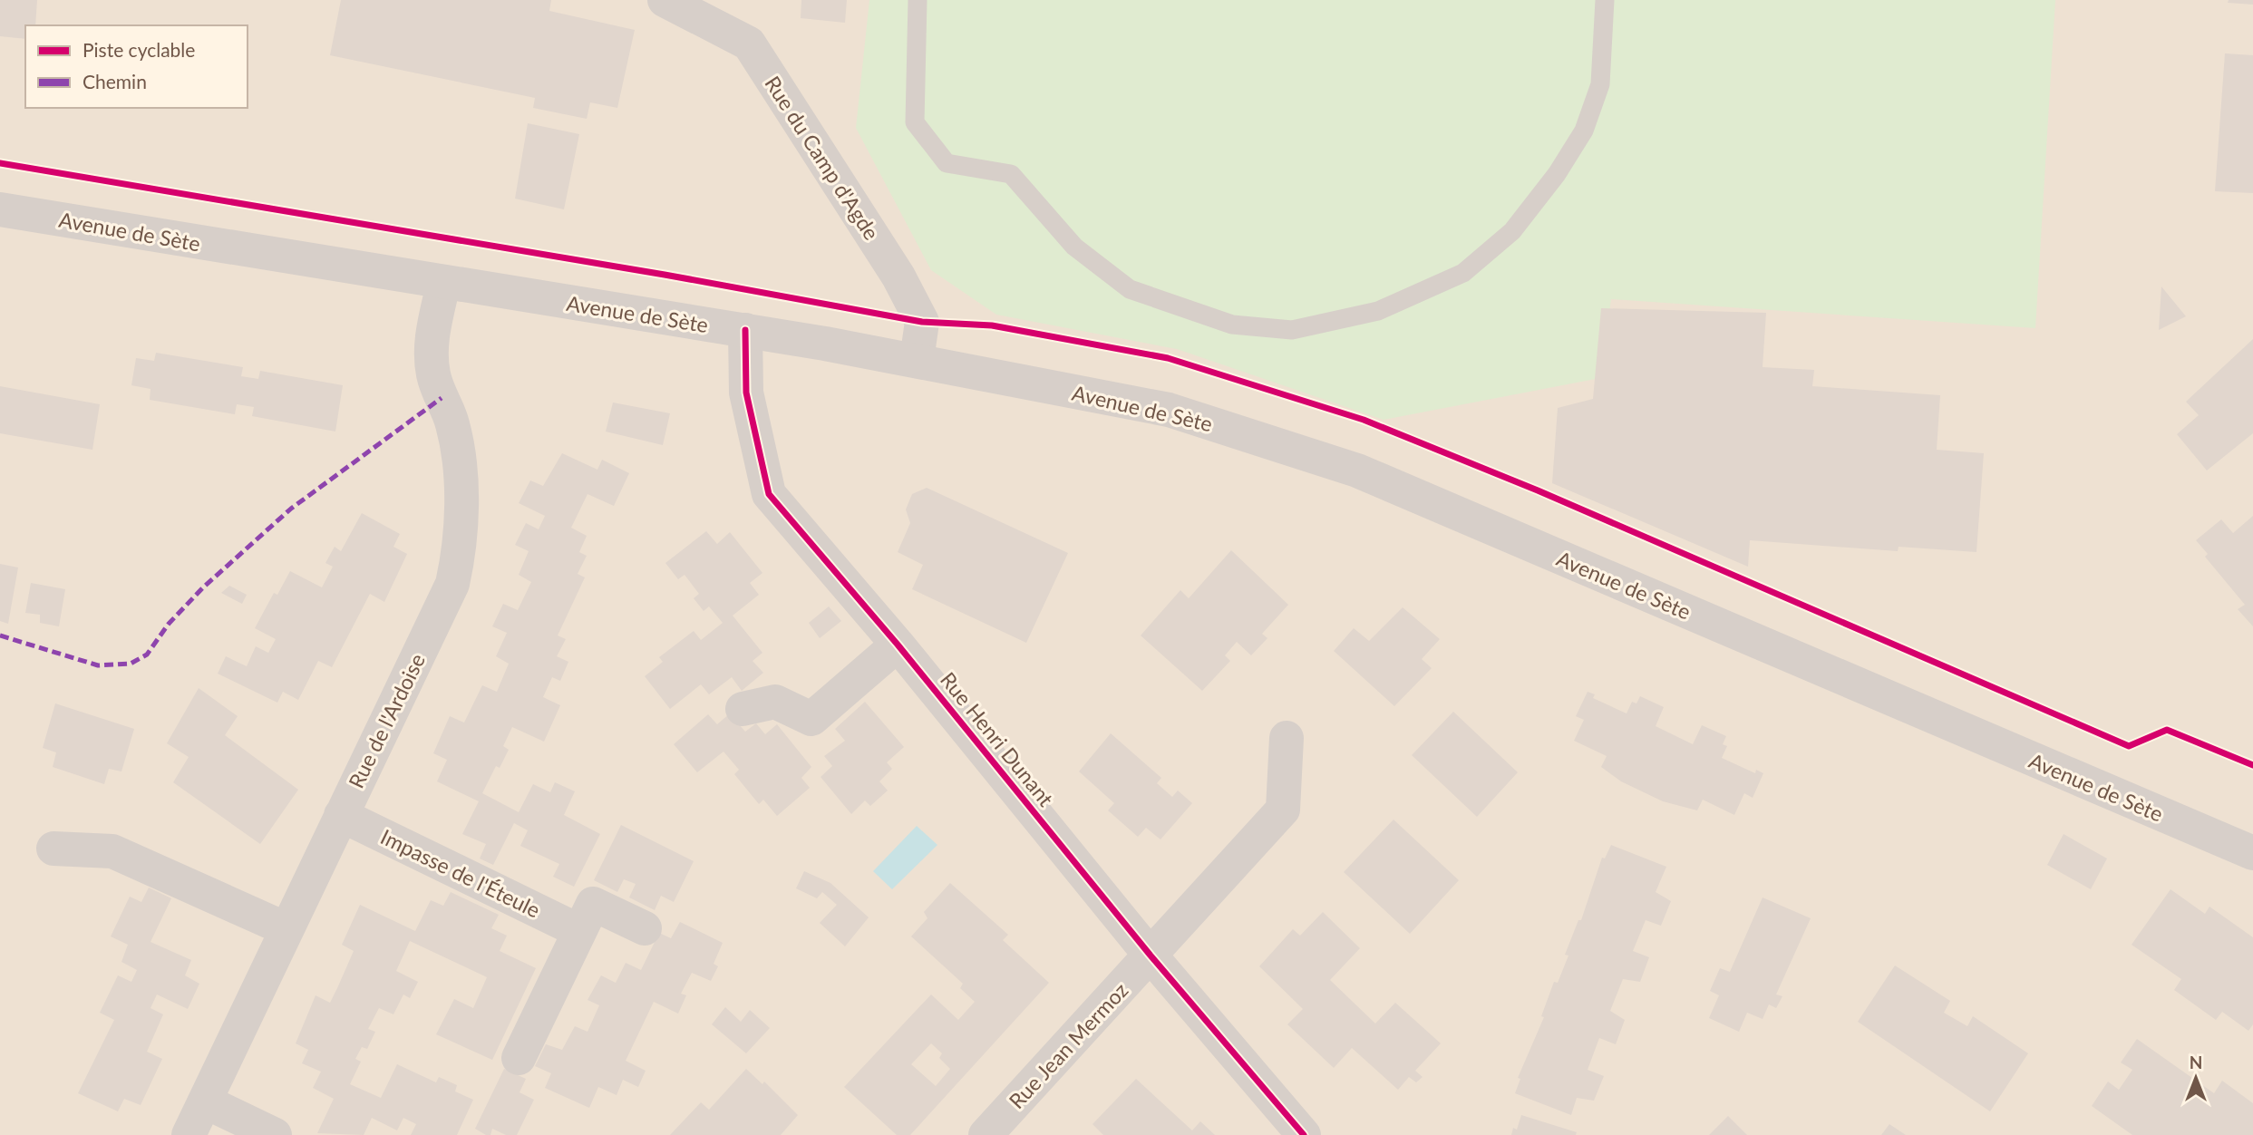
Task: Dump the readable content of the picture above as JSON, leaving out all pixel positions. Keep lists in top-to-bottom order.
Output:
{
  "streets": {
    "street": [
      "Rue du Camp d'Agde",
      "Avenue de Sète",
      "Rue de l'Ardoise",
      "Rue Henri Dunant",
      "Impasse de l'Éteule",
      "Rue Jean Mermoz"
    ]
  },
  "crossings": [
    ["Rue du Camp d'Agde", "Avenue de Sète"],
    ["Avenue de Sète", "Rue de l'Ardoise"],
    ["Avenue de Sète", "Rue Henri Dunant"],
    ["Rue de l'Ardoise", "Impasse de l'Éteule"],
    ["Rue Henri Dunant", "Rue Jean Mermoz"]
  ],
  "legend": ["Piste cyclable", "Chemin"],
  "north": "top"
}
